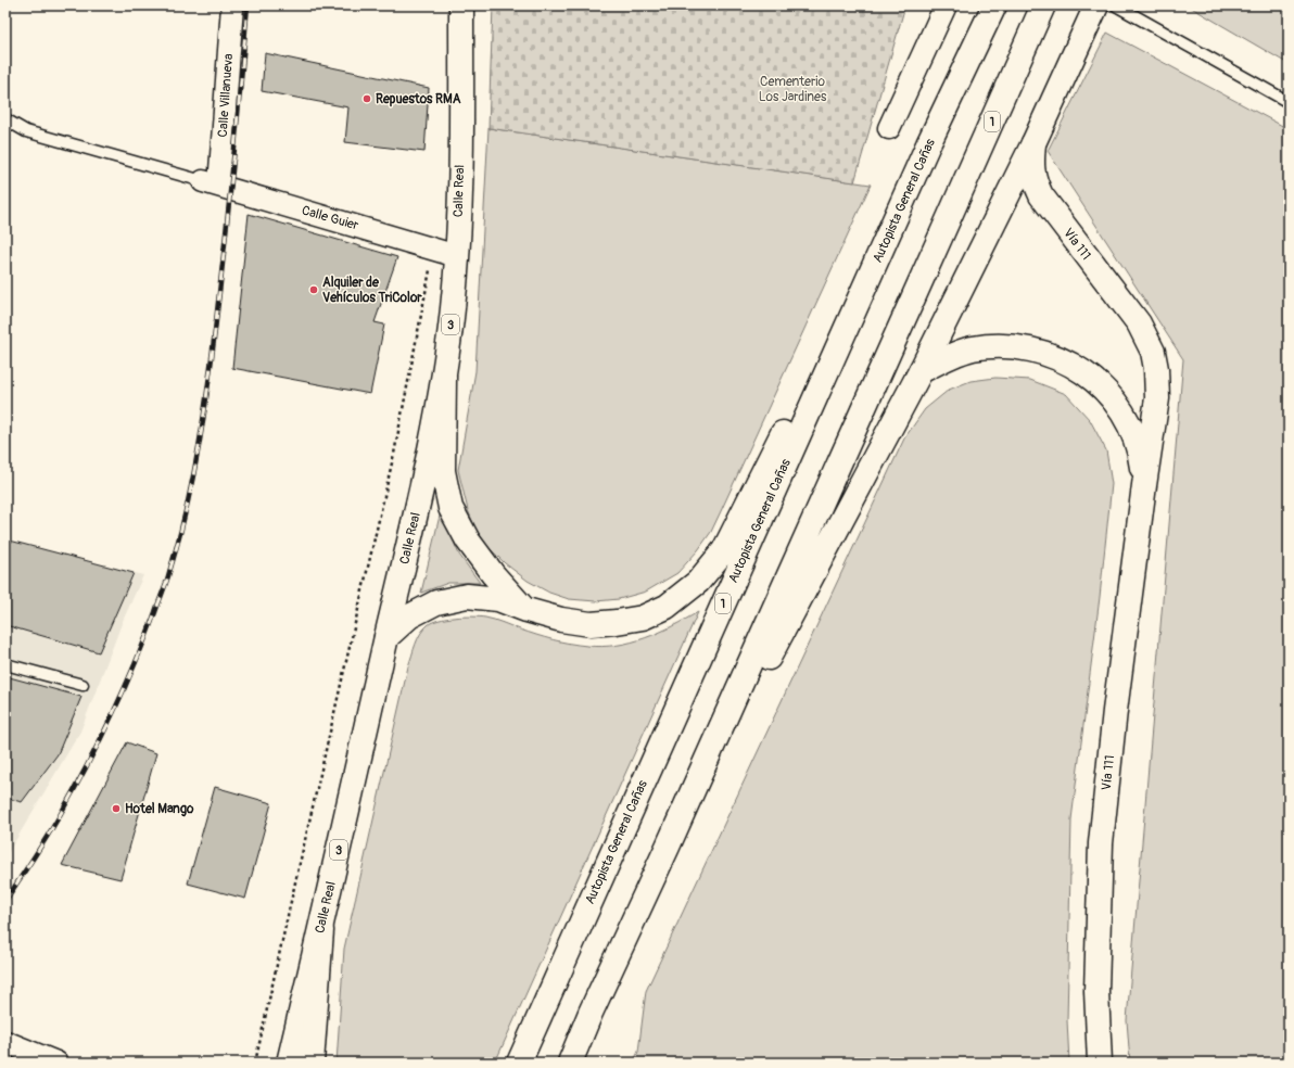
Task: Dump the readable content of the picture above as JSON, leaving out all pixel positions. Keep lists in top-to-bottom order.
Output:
{
  "streets": {
    "main road": [
      "1",
      "Calle Real",
      "Autopista General Cañas",
      "Vía 111",
      "3"
    ],
    "street": ["Calle Villanueva", "Calle Guier"]
  },
  "crossings": [
    ["Calle Villanueva", "Calle Guier"],
    ["Calle Real", "Calle Guier"]
  ],
  "parks": ["Cementerio Los Jardines"],
  "places": ["Repuestos RMA", "Alquiler de Vehículos TriColor", "Hotel Mango"]
}
